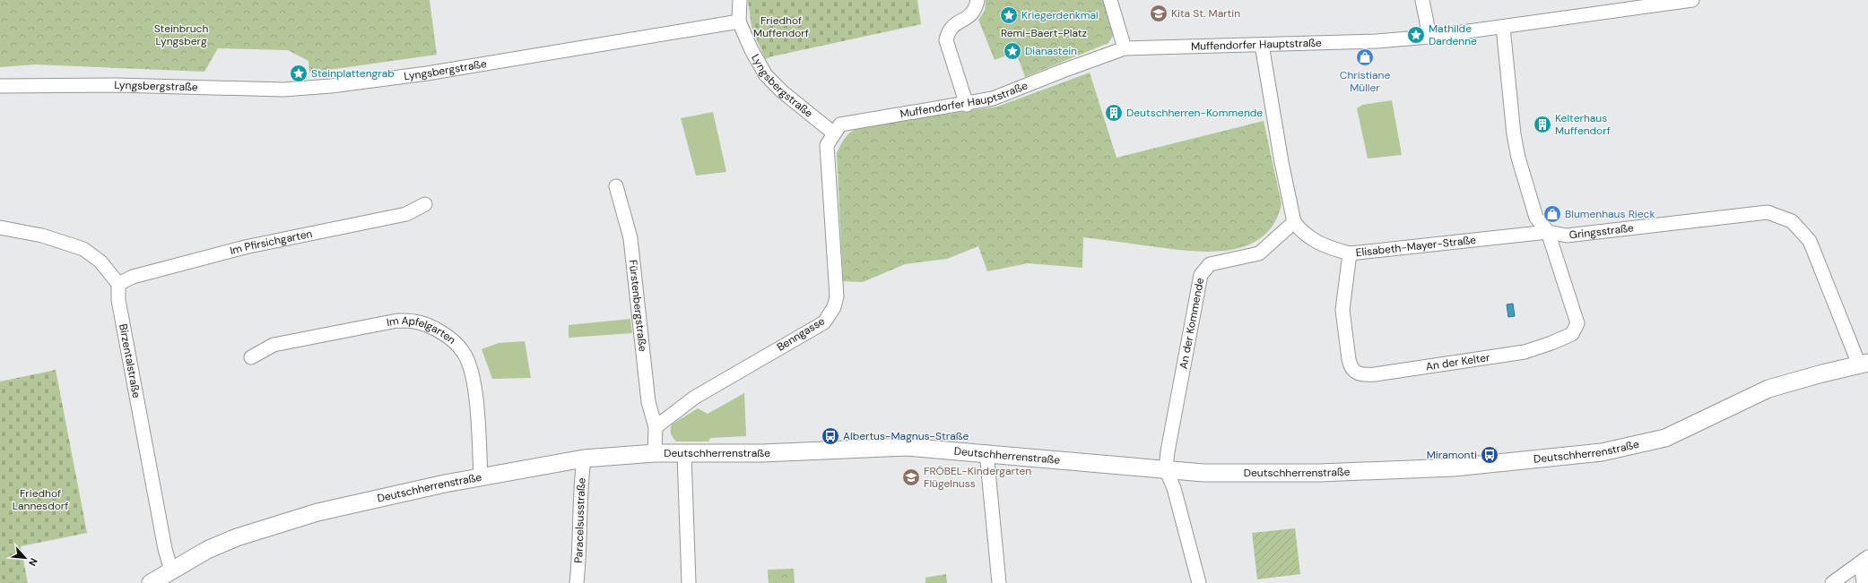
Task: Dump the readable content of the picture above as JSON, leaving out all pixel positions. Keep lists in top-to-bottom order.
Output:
{
  "streets": {
    "street": [
      "Muffendorfer Hauptstraße",
      "Lyngsbergstraße",
      "Gringsstraße",
      "Im Pfirsichgarten",
      "Elisabeth-Mayer-Straße",
      "Fürstenbergstraße",
      "An der Kommende",
      "Benngasse",
      "Im Apfelgarten",
      "Birzentalstraße",
      "An der Kelter",
      "Deutschherrenstraße",
      "Paracelsusstraße"
    ]
  },
  "crossings": [
    ["Muffendorfer Hauptstraße", "Lyngsbergstraße"],
    ["Muffendorfer Hauptstraße", "Benngasse"],
    ["Lyngsbergstraße", "Benngasse"],
    ["Gringsstraße", "Elisabeth-Mayer-Straße"],
    ["Gringsstraße", "An der Kelter"],
    ["Gringsstraße", "Deutschherrenstraße"],
    ["Im Pfirsichgarten", "Birzentalstraße"],
    ["Elisabeth-Mayer-Straße", "An der Kommende"],
    ["Elisabeth-Mayer-Straße", "An der Kelter"],
    ["Fürstenbergstraße", "Benngasse"],
    ["An der Kommende", "Deutschherrenstraße"],
    ["Im Apfelgarten", "Deutschherrenstraße"],
    ["Birzentalstraße", "Deutschherrenstraße"],
    ["Deutschherrenstraße", "Paracelsusstraße"]
  ],
  "parks": [
    "Friedhof Muffendorf",
    "Steinbruch Lyngsberg",
    "Remi-Baert-Platz",
    "Friedhof Lannesdorf"
  ],
  "places": {
    "school or university": ["Kita St. Martin", "FRÖBEL-Kindergarten Flügelnuss"],
    "place": [
      "Kriegerdenkmal",
      "Mathilde Dardenne",
      "Dianastein",
      "Steinplattengrab"
    ],
    "shop": ["Christiane Müller", "Blumenhaus Rieck"],
    "building": ["Deutschherren-Kommende", "Kelterhaus Muffendorf"],
    "bus stop": ["Albertus-Magnus-Straße", "Miramonti"]
  },
  "north": "bottom right"
}
